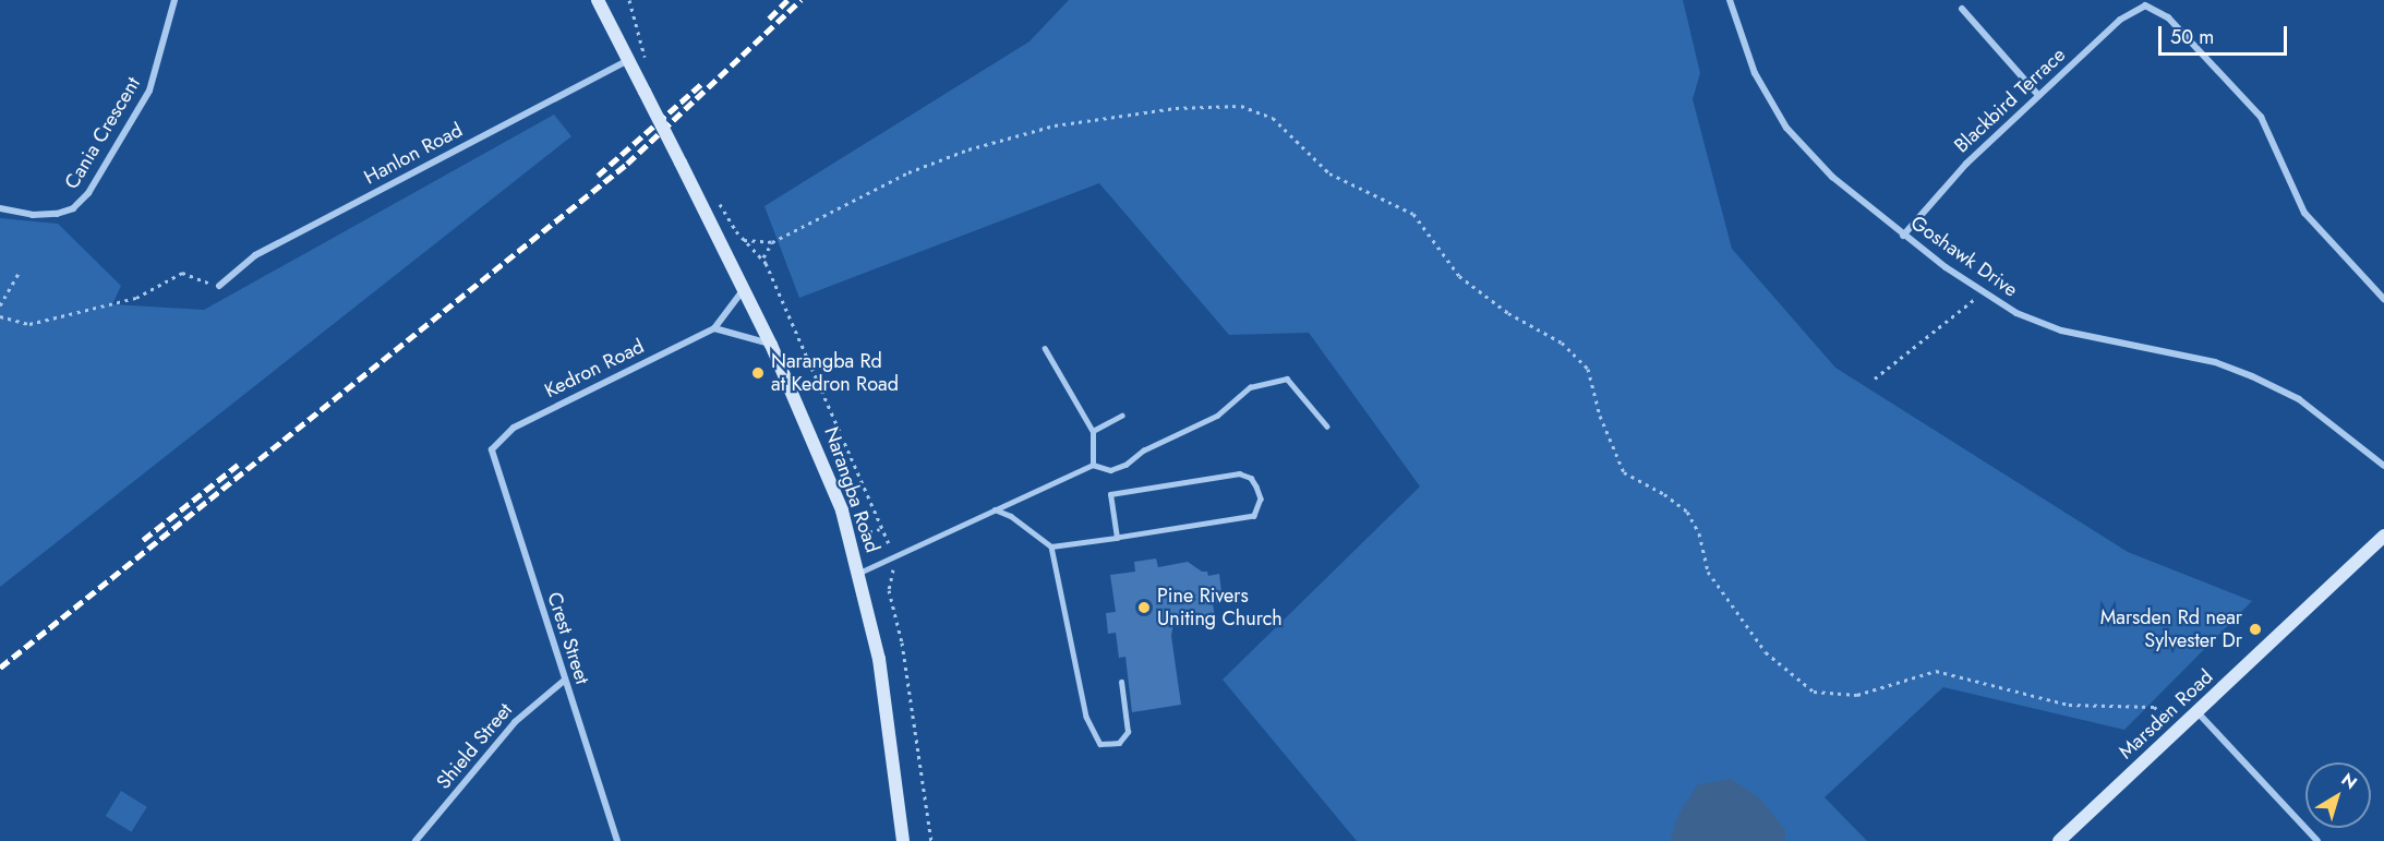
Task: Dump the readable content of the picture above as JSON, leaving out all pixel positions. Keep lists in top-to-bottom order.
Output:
{
  "streets": {
    "main road": ["Narangba Road", "Marsden Road"],
    "street": [
      "Blackbird Terrace",
      "Cania Crescent",
      "Hanlon Road",
      "Goshawk Drive",
      "Kedron Road",
      "Crest Street",
      "Shield Street"
    ]
  },
  "crossings": [
    ["Blackbird Terrace", "Goshawk Drive"],
    ["Hanlon Road", "Narangba Road"],
    ["Kedron Road", "Narangba Road"],
    ["Kedron Road", "Crest Street"],
    ["Crest Street", "Shield Street"]
  ],
  "places": ["Narangba Rd at Kedron Road", "Pine Rivers Uniting Church", "Marsden Rd near Sylvester Dr"],
  "scale_bar": "50 m",
  "north": "top right"
}
